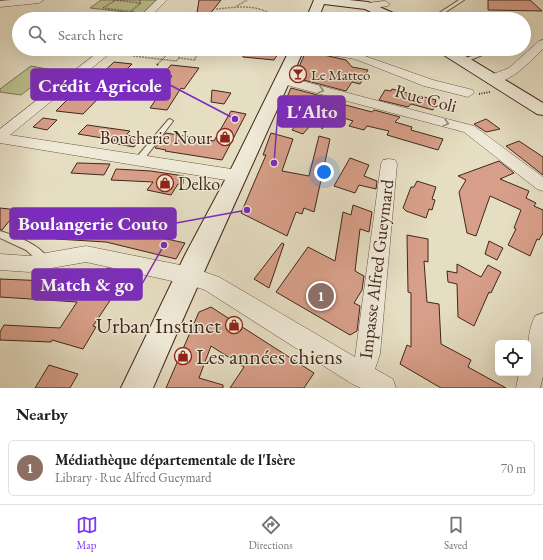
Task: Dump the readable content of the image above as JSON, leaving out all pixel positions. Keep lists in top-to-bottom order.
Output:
{
  "streets": {
    "street": ["Rue Coli", "Impasse Alfred Gueymard"]
  },
  "places": {
    "bar": ["Le Matteo"],
    "other": [
      "Crédit Agricole",
      "L'Alto",
      "Boulangerie Couto",
      "Match & go"
    ],
    "shop": [
      "Boucherie Nour",
      "Delko",
      "Urban Instinct",
      "Les années chiens"
    ]
  },
  "page": {
    "search": "Search here",
    "pins": "1",
    "heading": "Nearby",
    "list": [
      {
        "mark": "1",
        "name": "Médiathèque départementale de l'Isère",
        "note": "Library · Rue Alfred Gueymard",
        "value": "70 m"
      }
    ],
    "nav": ["Map", "Directions", "Saved"]
  }
}
